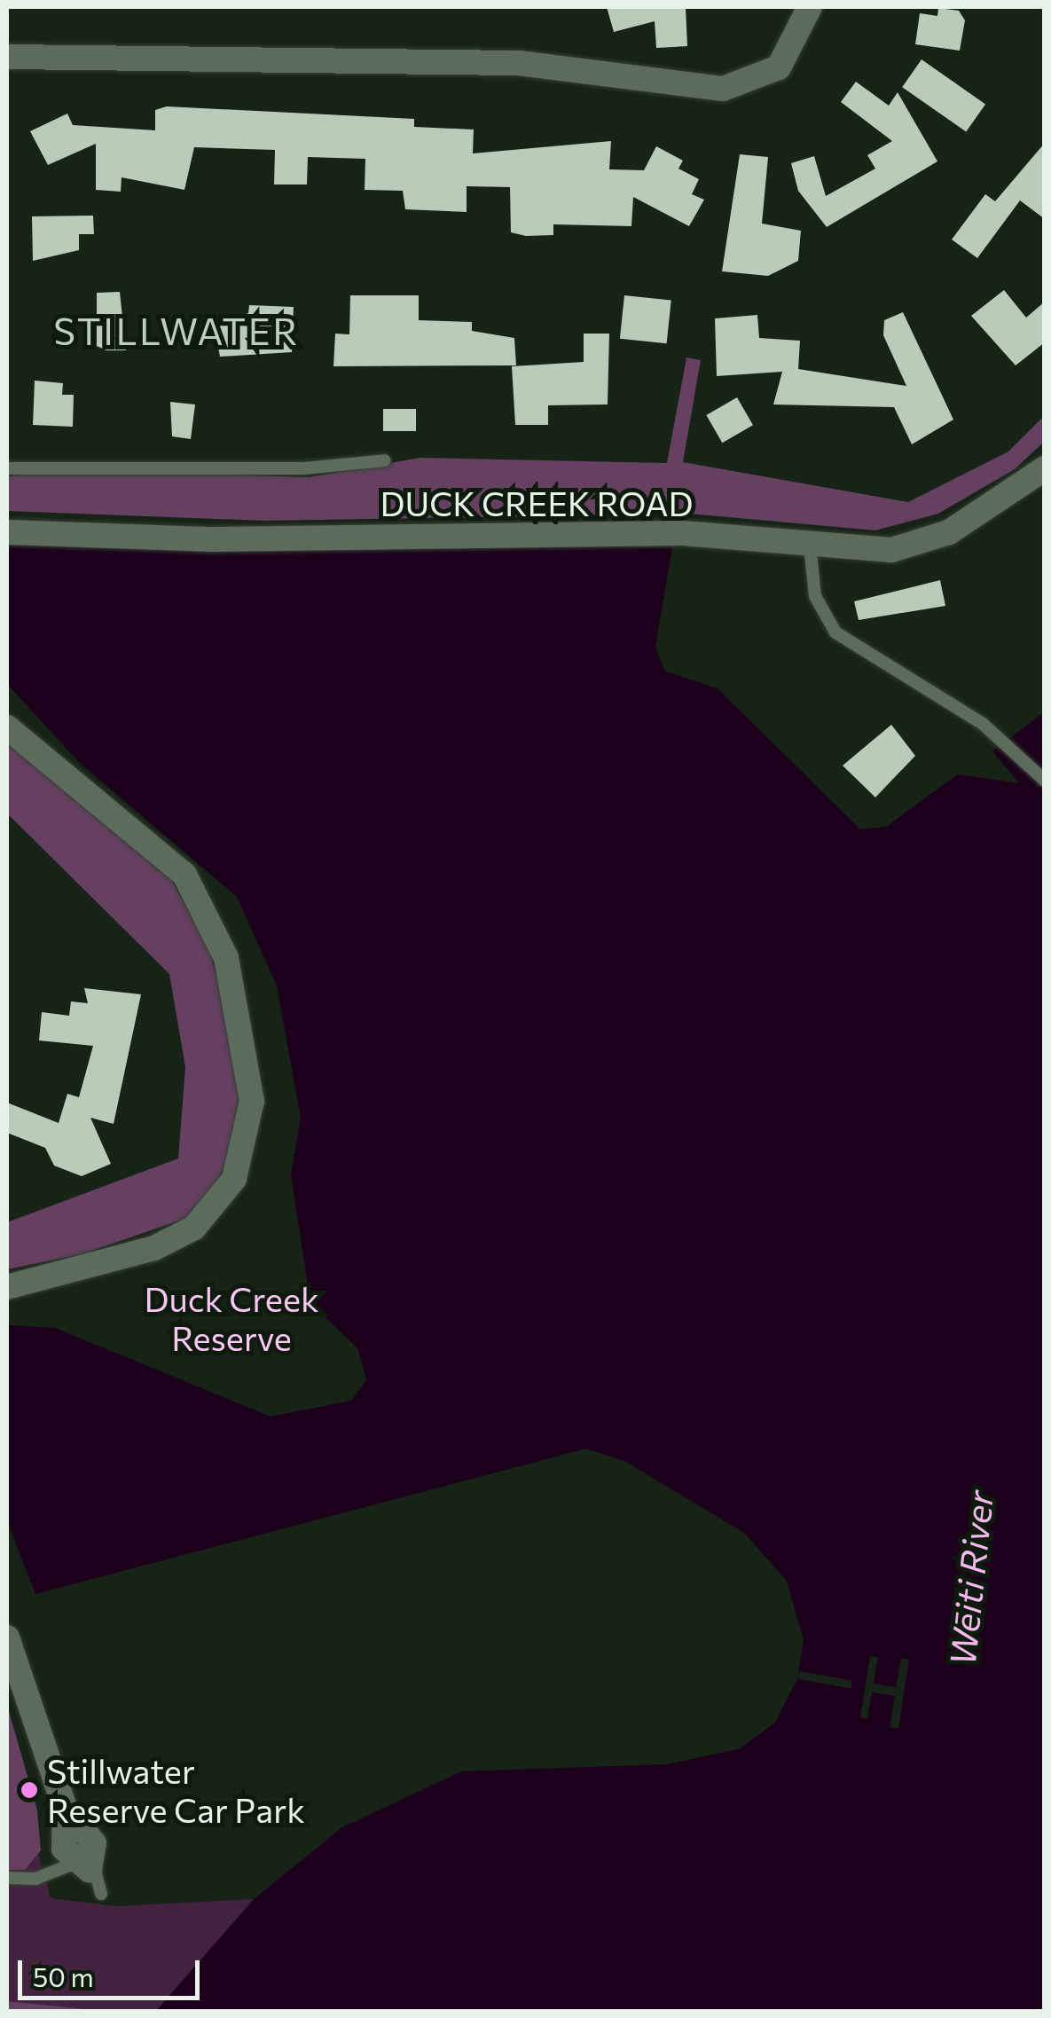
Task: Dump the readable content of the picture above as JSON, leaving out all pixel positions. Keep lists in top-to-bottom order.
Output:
{
  "streets": {
    "street": ["DUCK CREEK ROAD"]
  },
  "districts": ["STILLWATER"],
  "water": ["Wēiti River"],
  "parks": ["Duck Creek Reserve"],
  "places": ["Stillwater Reserve Car Park"],
  "scale_bar": "50 m"
}
